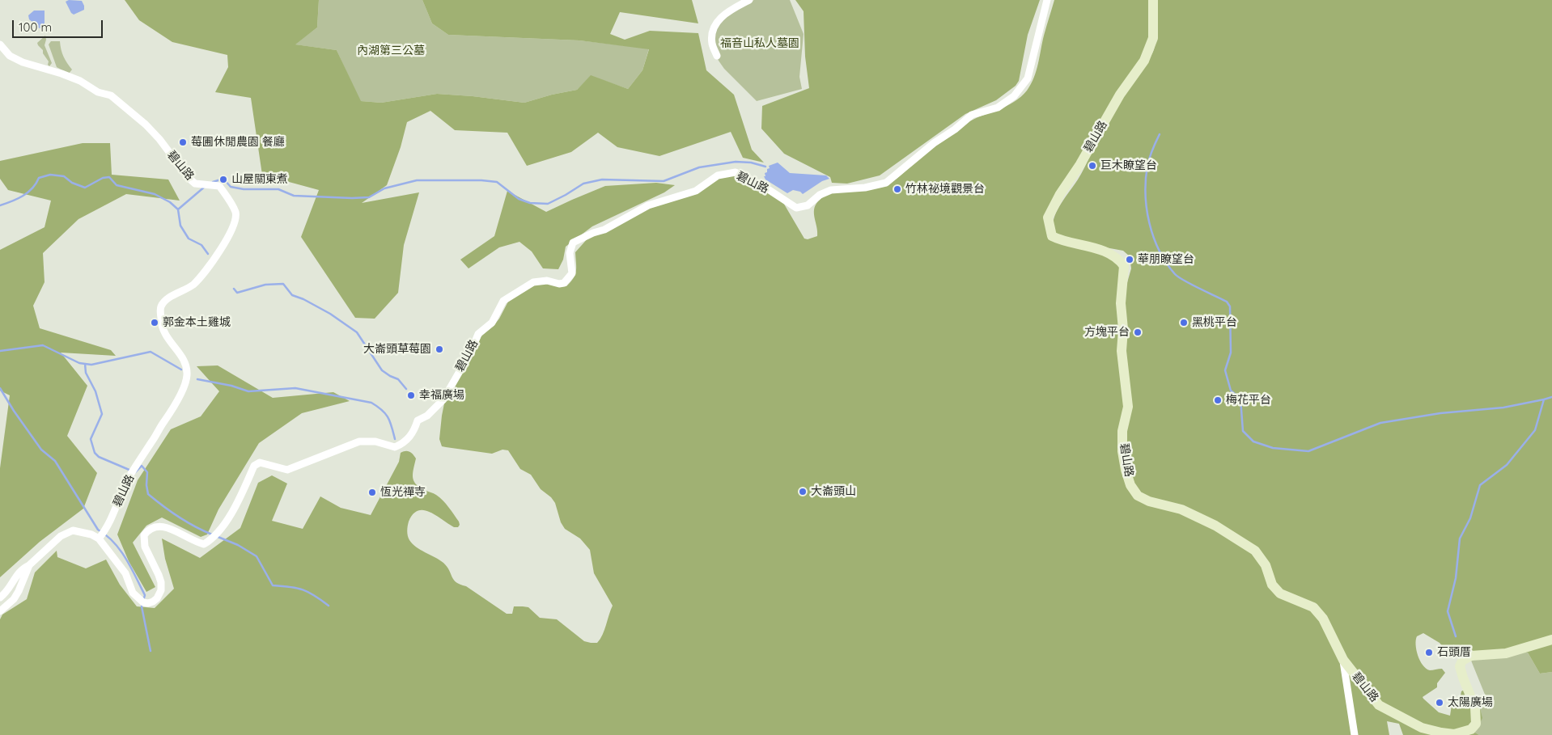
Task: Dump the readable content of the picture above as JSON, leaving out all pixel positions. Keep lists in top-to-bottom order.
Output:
{
  "streets": {
    "street": ["碧山路"]
  },
  "parks": ["福音山私人墓園", "內湖第三公墓"],
  "places": [
    "莓圃休閒農園 餐廳",
    "巨木瞭望台",
    "山屋關東煮",
    "竹林祕境觀景台",
    "華朋瞭望台",
    "郭金本土雞城",
    "黑桃平台",
    "方塊平台",
    "大崙頭草莓園",
    "幸福廣場",
    "梅花平台",
    "大崙頭山",
    "恆光禪寺",
    "石頭厝",
    "太陽廣場"
  ],
  "scale_bar": "100 m"
}
